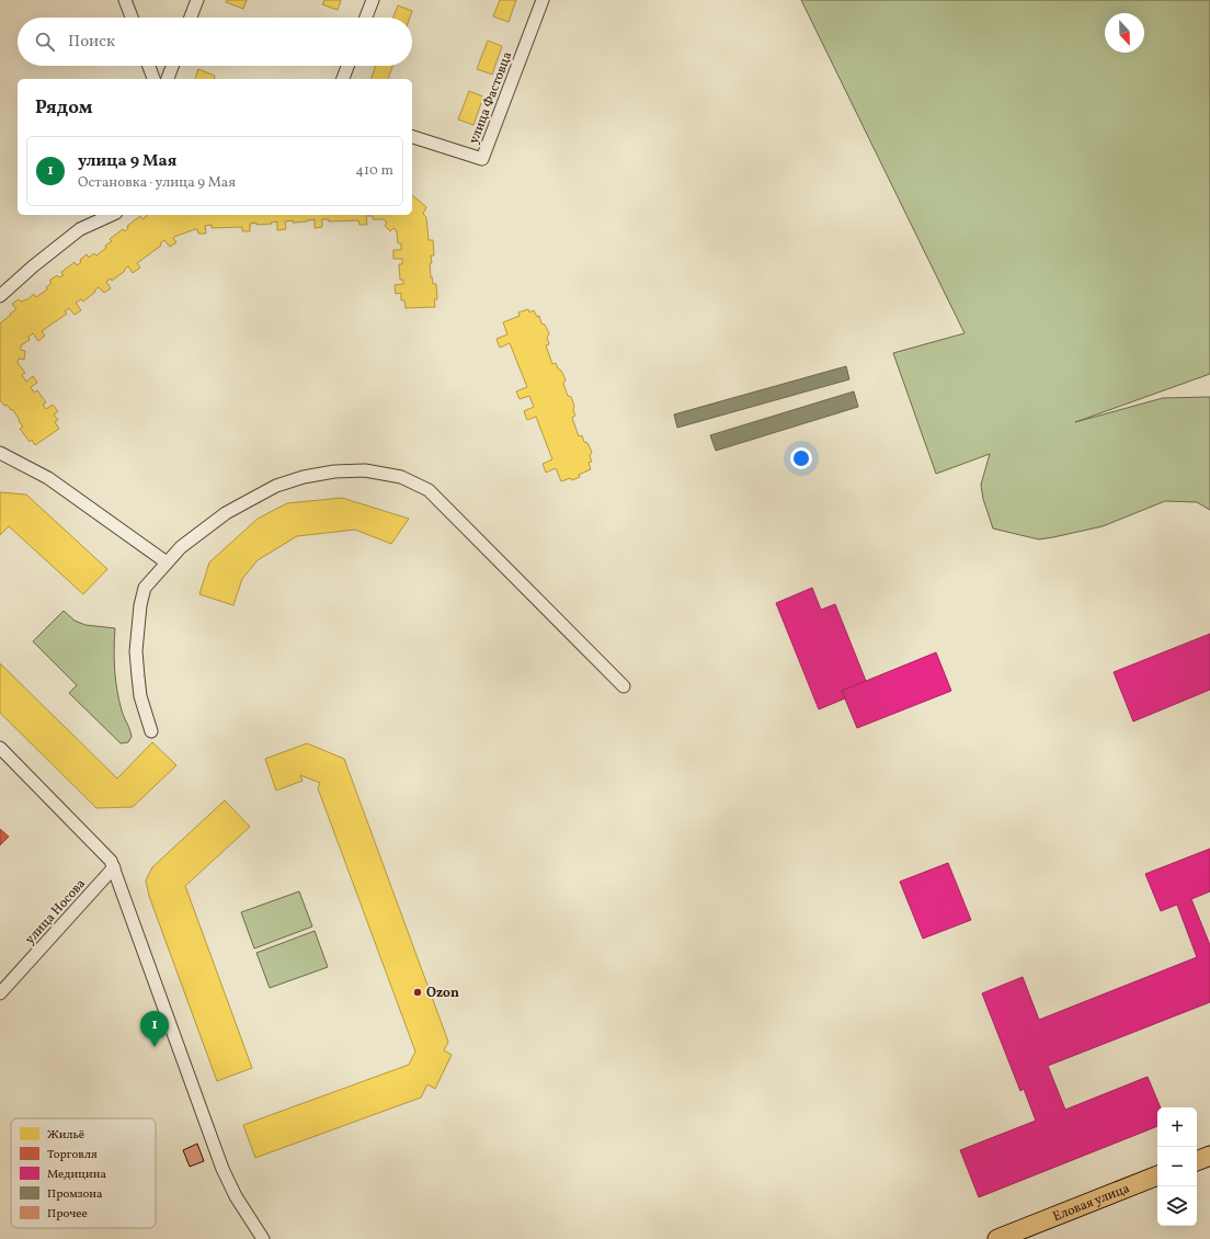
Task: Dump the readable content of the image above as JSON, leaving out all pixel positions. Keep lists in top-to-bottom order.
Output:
{
  "streets": {
    "main road": ["Еловая улица"],
    "street": ["улица Фастовца", "улица Носова"]
  },
  "places": ["Ozon"],
  "legend": [
    "Жильё",
    "Торговля",
    "Медицина",
    "Промзона",
    "Прочее"
  ],
  "north": "bottom",
  "page": {
    "search": "Поиск",
    "heading": "Рядом",
    "list": [
      {
        "mark": "1",
        "name": "улица 9 Мая",
        "note": "Остановка · улица 9 Мая",
        "value": "410 m"
      }
    ],
    "pins": "1",
    "map_buttons": ["+", "−"]
  }
}
